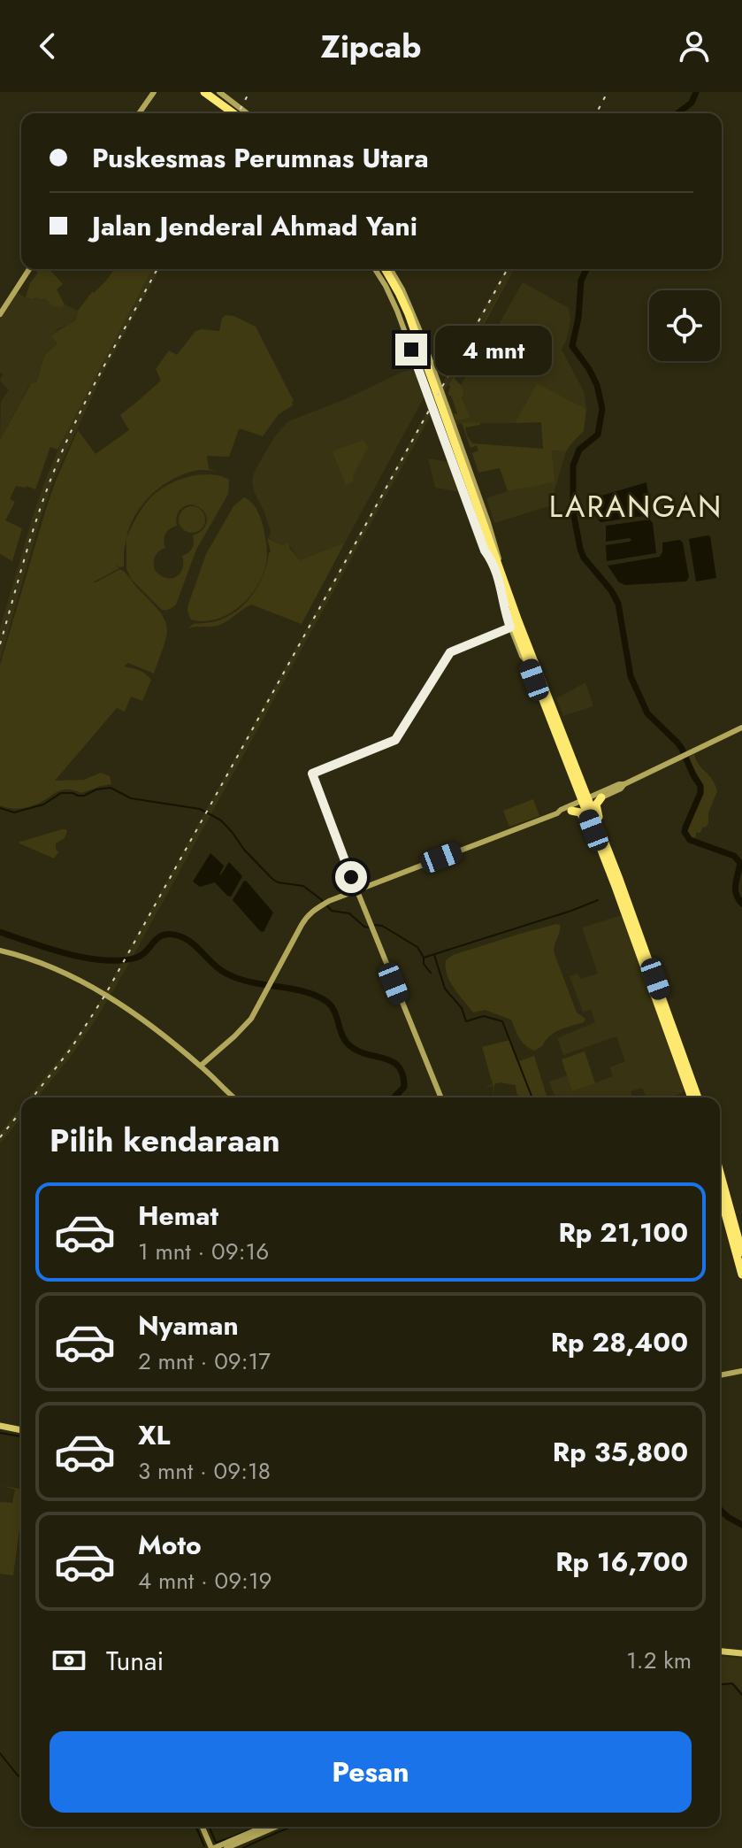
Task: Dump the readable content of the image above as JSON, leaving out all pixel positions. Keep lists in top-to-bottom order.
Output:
{
  "districts": ["LARANGAN"],
  "page": {
    "header": "Zipcab",
    "banner": ["Puskesmas Perumnas Utara", "Jalan Jenderal Ahmad Yani"],
    "bubble": "4 mnt",
    "heading": "Pilih kendaraan",
    "list": [
      {
        "name": "Hemat",
        "note": "1 mnt · 09:16",
        "value": "Rp 21,100"
      },
      {
        "name": "Nyaman",
        "note": "2 mnt · 09:17",
        "value": "Rp 28,400"
      },
      {
        "name": "XL",
        "note": "3 mnt · 09:18",
        "value": "Rp 35,800"
      },
      {
        "name": "Moto",
        "note": "4 mnt · 09:19",
        "value": "Rp 16,700"
      }
    ],
    "pay": ["Tunai", "1.2 km"],
    "buttons": "Pesan"
  }
}
